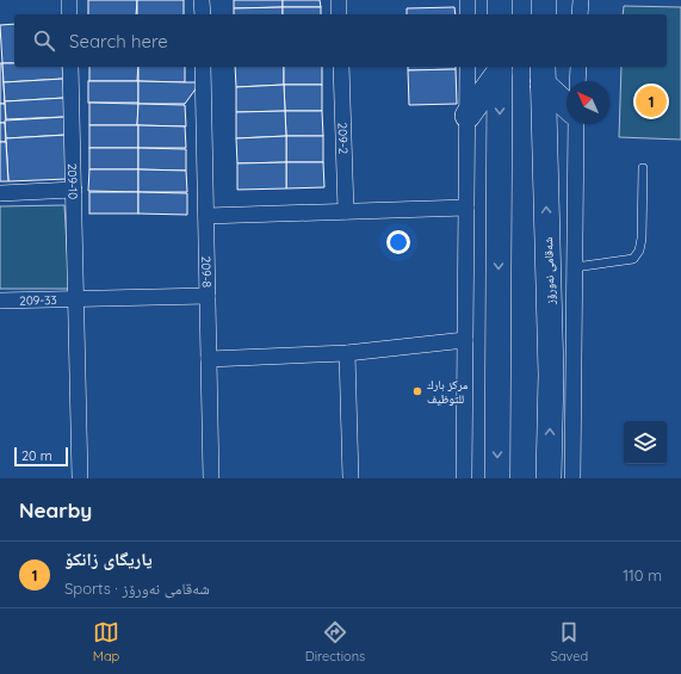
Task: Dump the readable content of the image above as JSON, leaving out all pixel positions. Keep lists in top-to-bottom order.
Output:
{
  "streets": {
    "main road": ["شەقامی نەورۆز"],
    "street": [
      "209-2",
      "209-10",
      "209-8",
      "209-33"
    ]
  },
  "crossings": [
    ["209-10", "209-33"],
    ["209-8", "209-33"]
  ],
  "places": ["مركز بارك للتوظيف"],
  "scale_bar": "20 m",
  "north": "top left",
  "page": {
    "search": "Search here",
    "pins": "1",
    "scale": "20 m",
    "heading": "Nearby",
    "list": [
      {
        "mark": "1",
        "name": "یاریگای زانكۆ",
        "note": "Sports · شەقامی نەورۆز",
        "value": "110 m"
      }
    ],
    "nav": ["Map", "Directions", "Saved"]
  }
}
